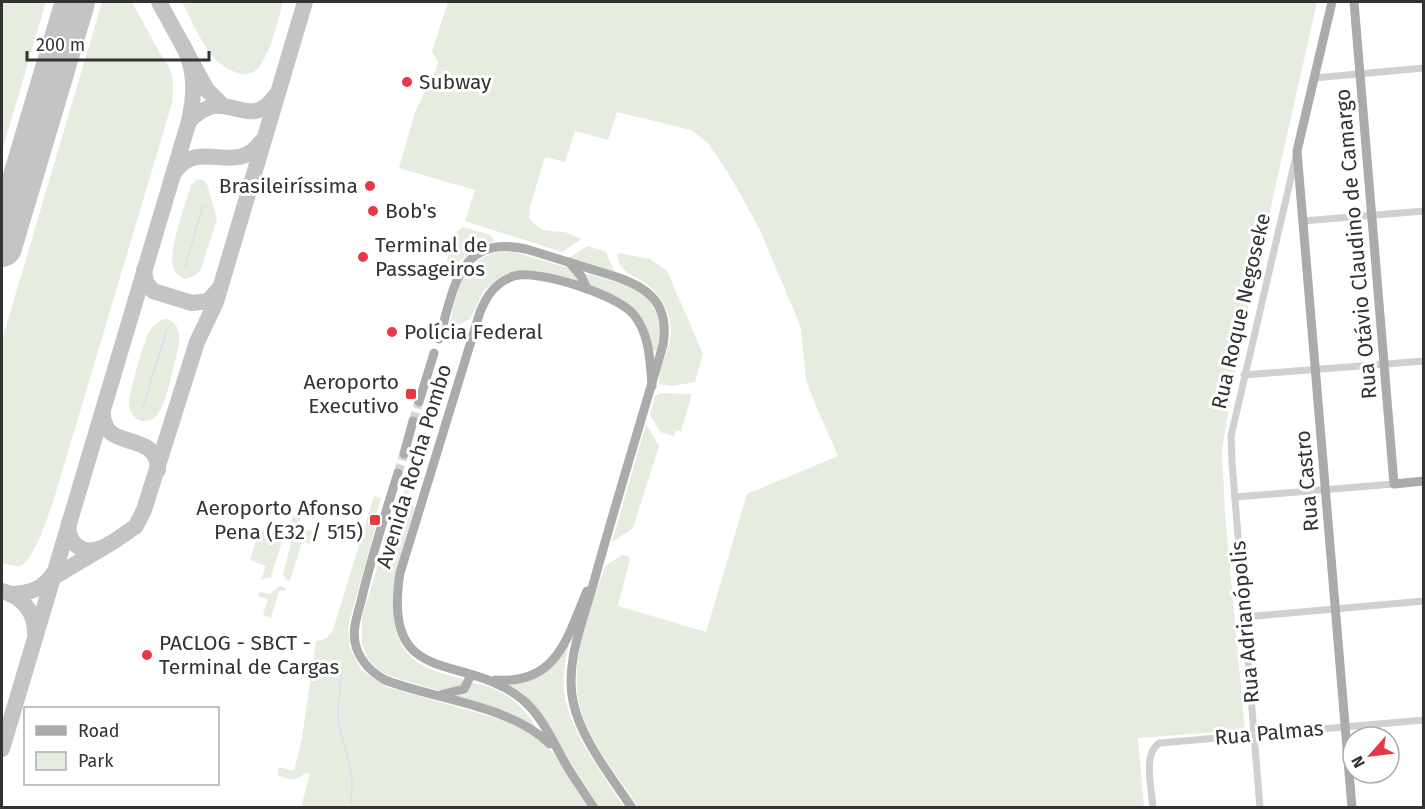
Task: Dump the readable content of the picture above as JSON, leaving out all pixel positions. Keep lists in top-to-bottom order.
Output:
{
  "streets": {
    "main road": [
      "Rua Otávio Claudino de Camargo",
      "Rua Roque Negoseke",
      "Avenida Rocha Pombo",
      "Rua Castro"
    ],
    "street": ["Rua Adrianópolis", "Rua Palmas"]
  },
  "crossings": [
    ["Rua Roque Negoseke", "Rua Castro"],
    ["Rua Roque Negoseke", "Rua Adrianópolis"],
    ["Rua Adrianópolis", "Rua Palmas"]
  ],
  "places": {
    "other": [
      "Subway",
      "Brasileiríssima",
      "Bob's",
      "Terminal de Passageiros",
      "Polícia Federal",
      "PACLOG - SBCT - Terminal de Cargas"
    ],
    "transit": ["Aeroporto Executivo", "Aeroporto Afonso Pena (E32 / 515)"]
  },
  "legend": ["Road", "Park"],
  "scale_bar": "200 m",
  "north": "bottom left"
}
